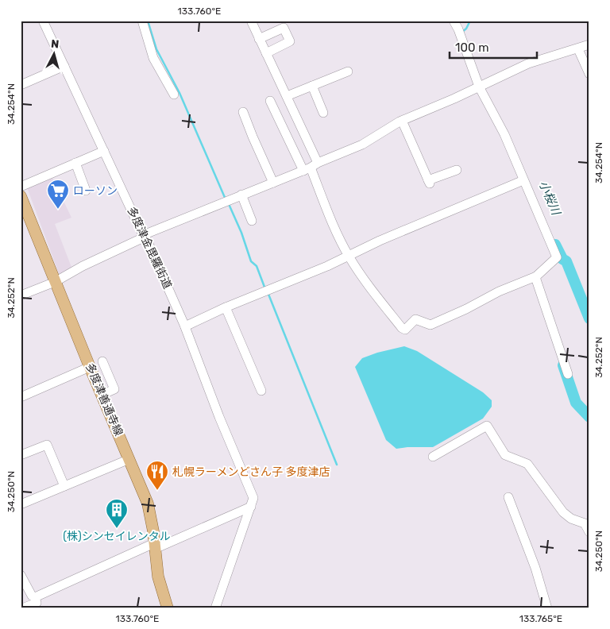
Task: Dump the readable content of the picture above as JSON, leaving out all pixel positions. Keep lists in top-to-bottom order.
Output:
{
  "streets": {
    "main road": ["多度津善通寺線"],
    "street": ["多度津金毘羅街道"]
  },
  "water": ["小桜川"],
  "places": {
    "supermarket": ["ローソン"],
    "restaurant": ["札幌ラーメンどさん子 多度津店"],
    "building": ["(株)シンセイレンタル"]
  },
  "scale_bar": "100 m",
  "north": "top",
  "coordinates": [
    "133.760°E",
    "34.254°N",
    "34.252°N",
    "34.250°N",
    "133.765°E"
  ]
}
